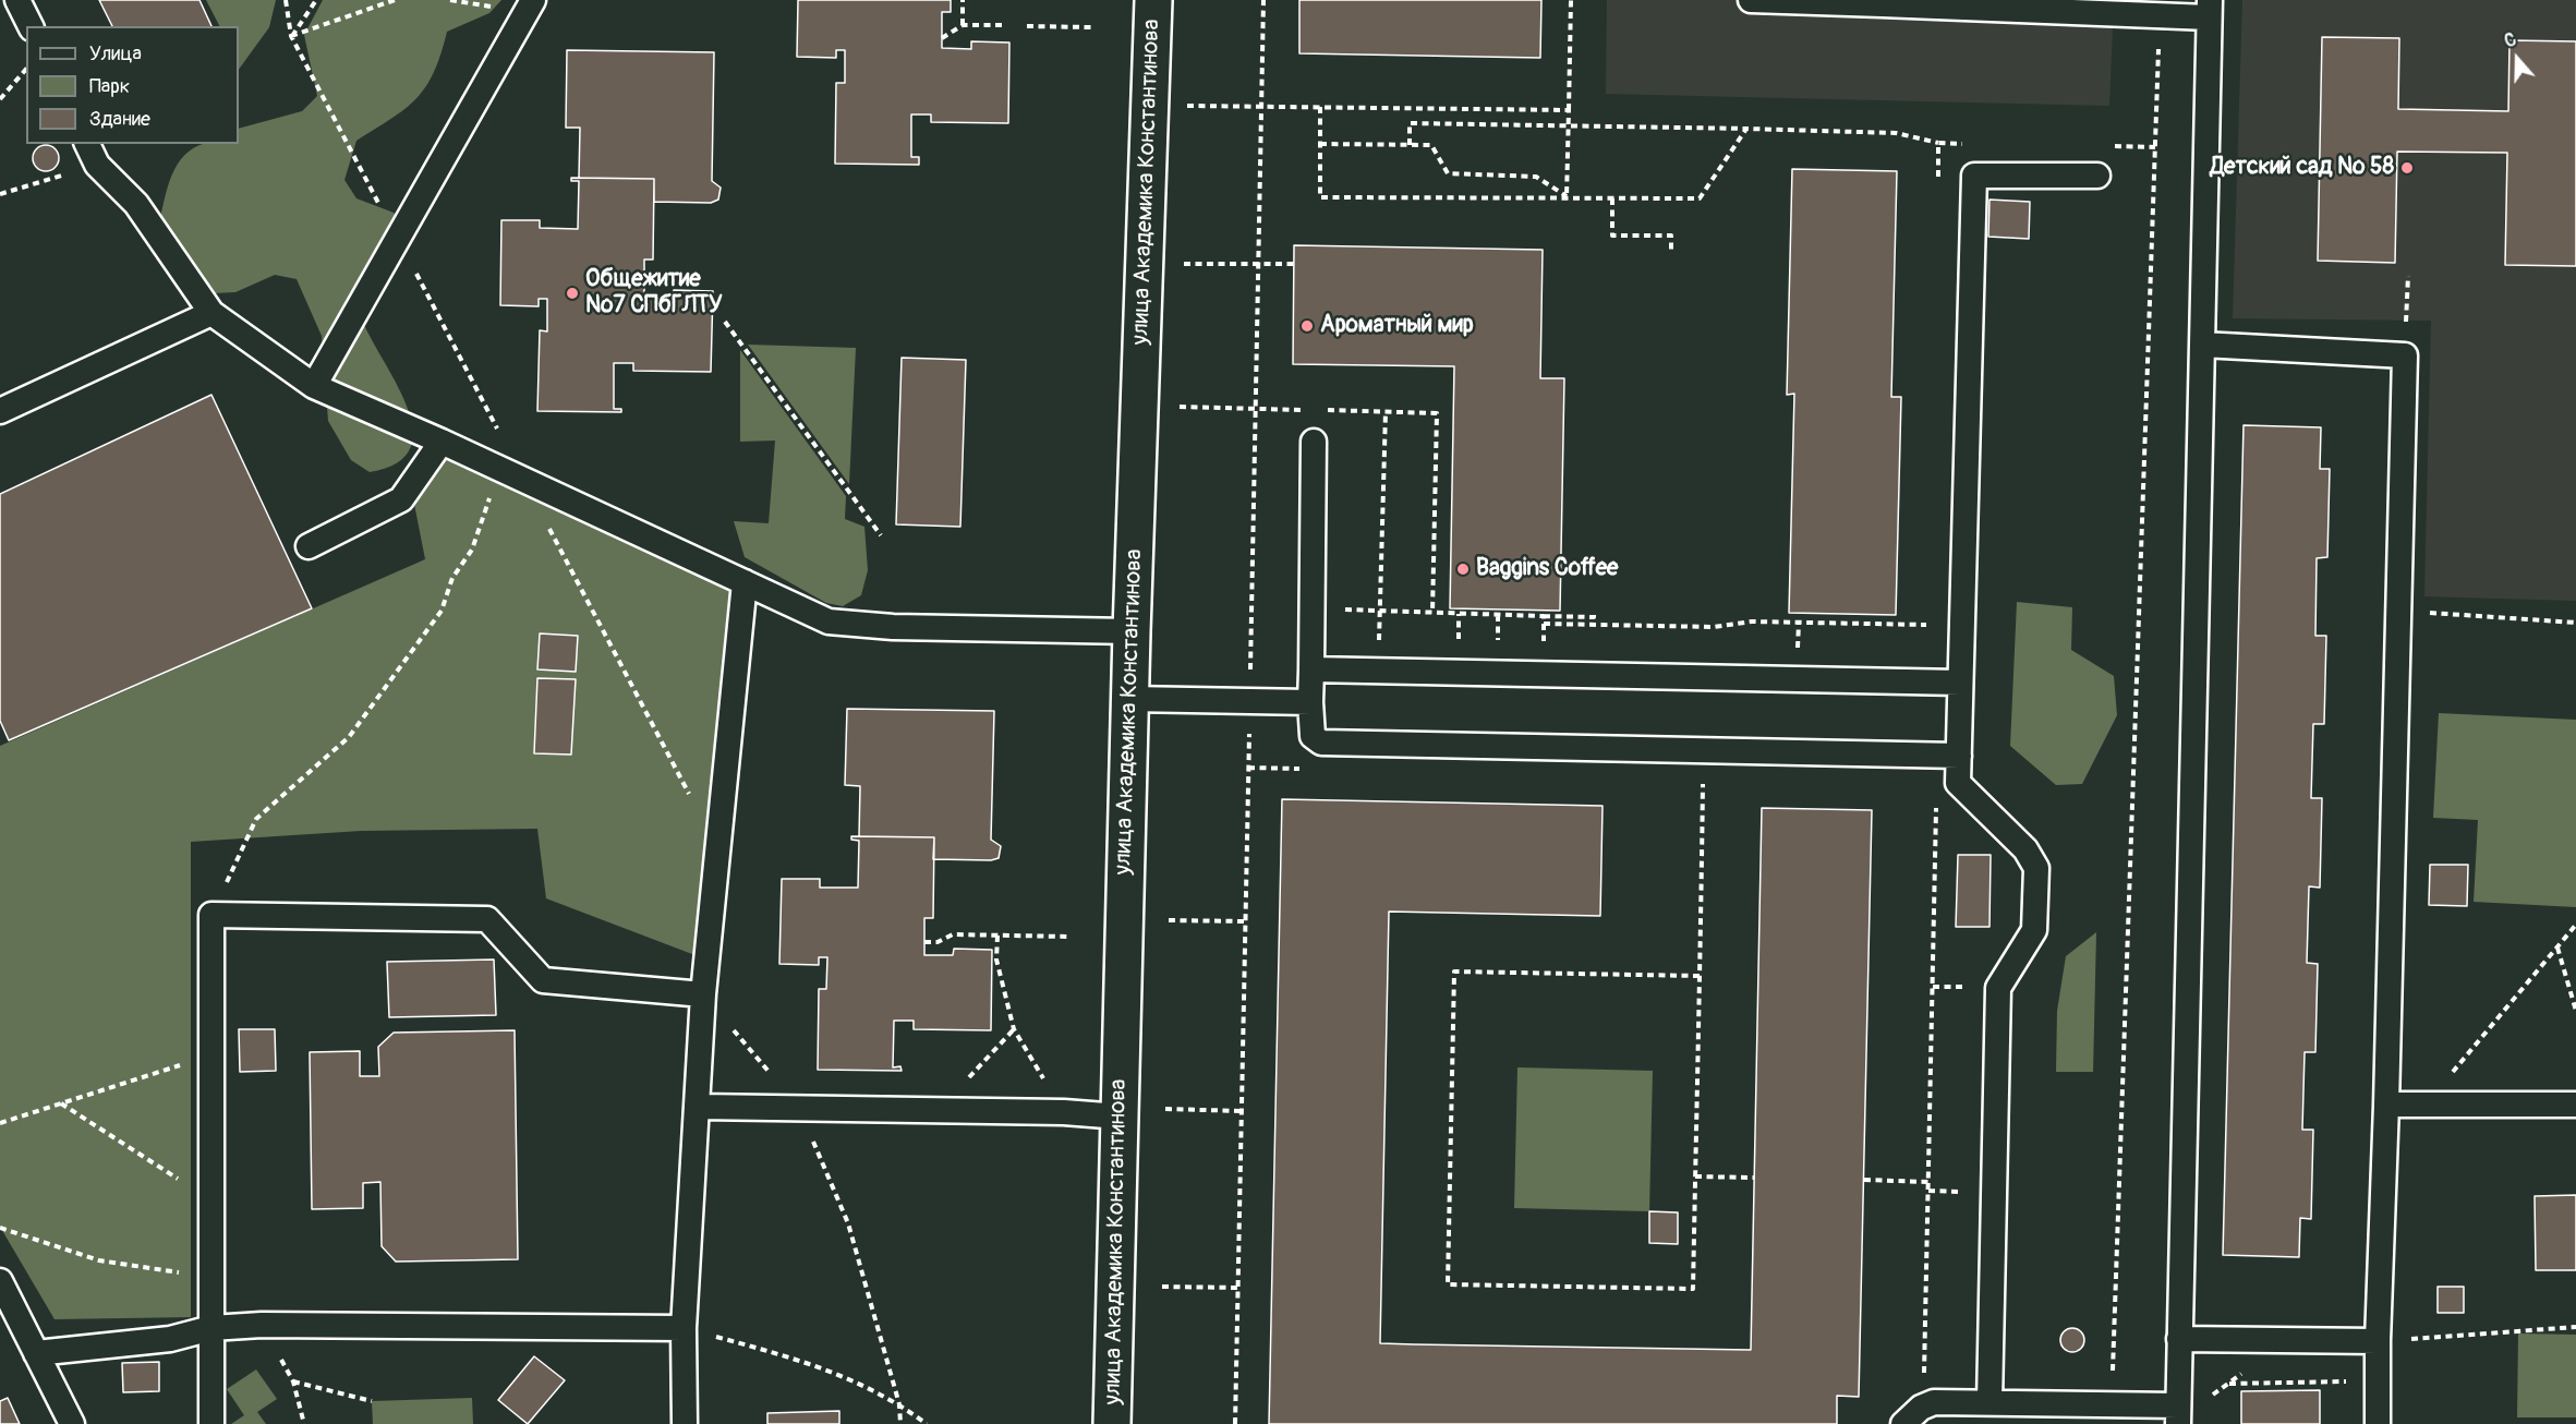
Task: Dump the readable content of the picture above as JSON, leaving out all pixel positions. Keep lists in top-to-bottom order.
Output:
{
  "streets": {
    "street": ["улица Академика Константинова"]
  },
  "places": [
    "Детский сад № 58",
    "Общежитие №7 СПбГЛТУ",
    "Ароматный мир",
    "Baggins Coffee"
  ],
  "legend": ["Улица", "Парк", "Здание"],
  "north": "top"
}
